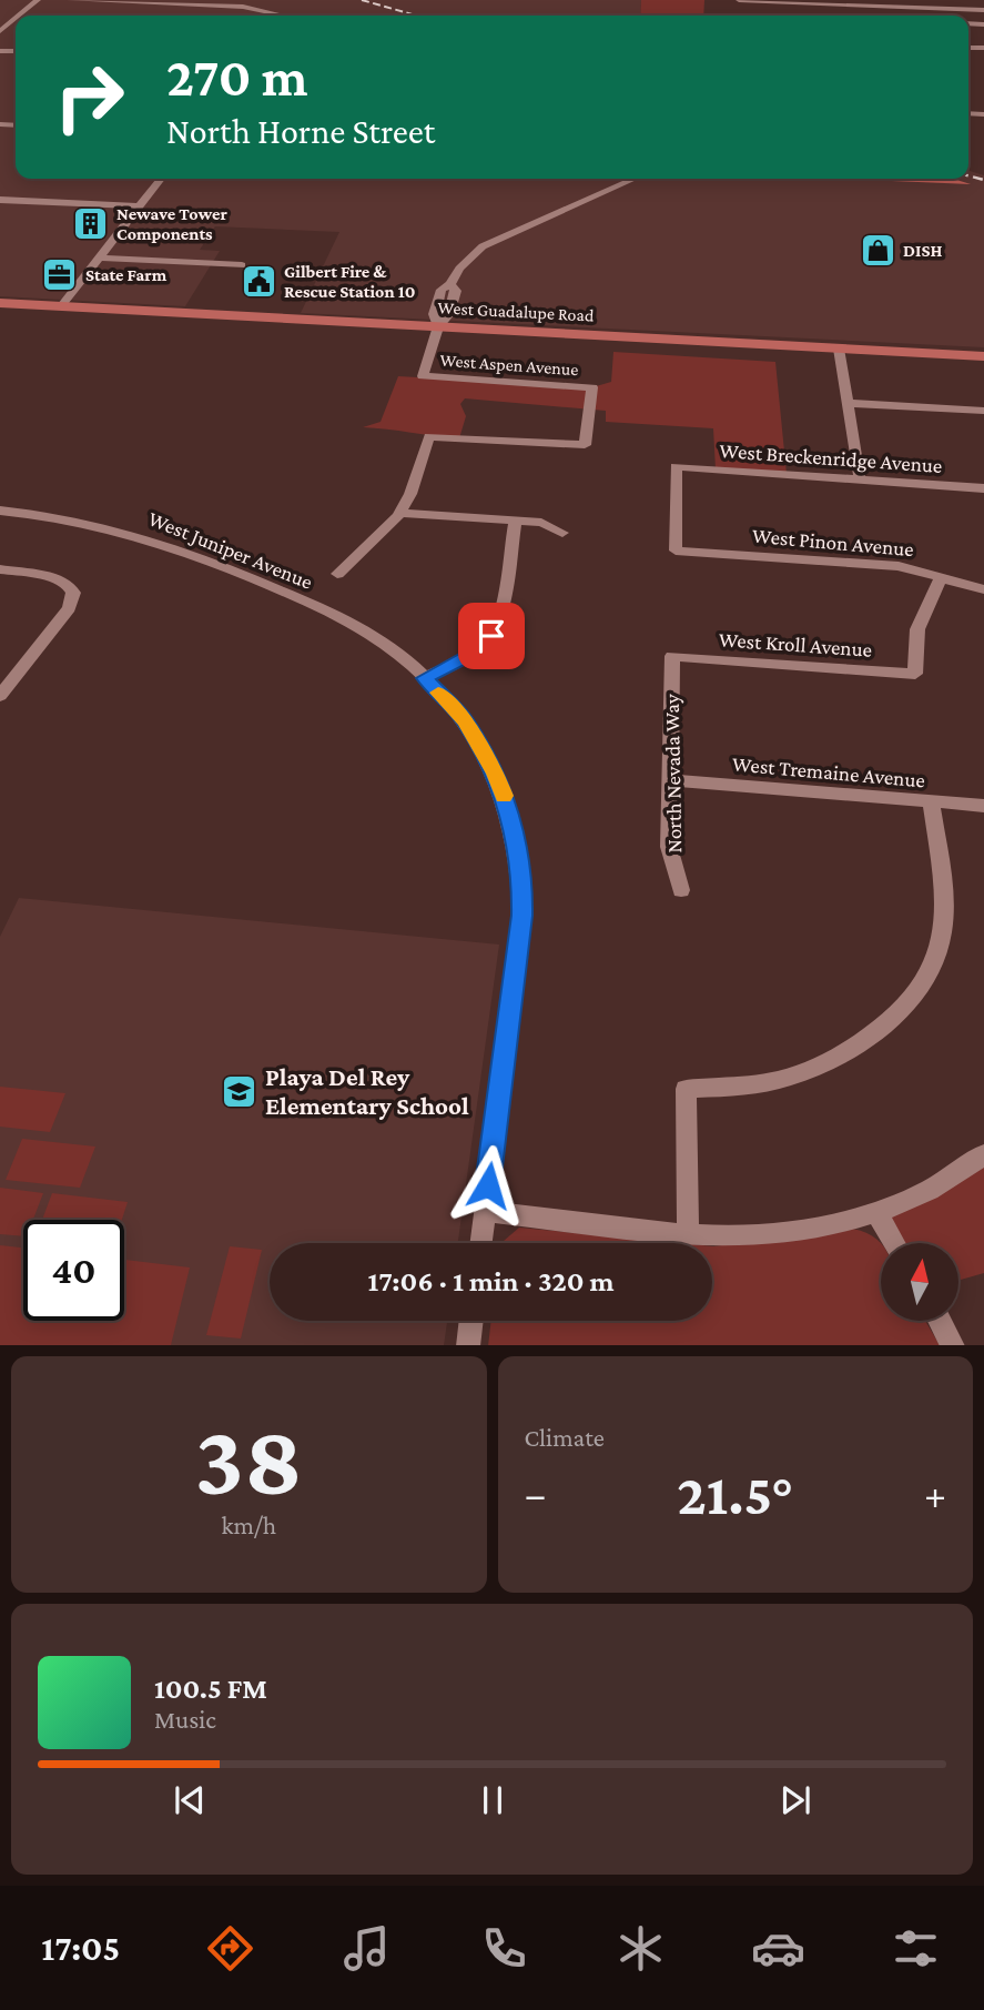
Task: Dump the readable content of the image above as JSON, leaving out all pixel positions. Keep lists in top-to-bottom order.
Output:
{
  "streets": {
    "main road": ["West Guadalupe Road"],
    "street": [
      "West Aspen Avenue",
      "West Breckenridge Avenue",
      "West Pinon Avenue",
      "West Juniper Avenue",
      "West Kroll Avenue",
      "West Tremaine Avenue",
      "North Nevada Way"
    ]
  },
  "crossings": [
    ["West Guadalupe Road", "West Aspen Avenue"],
    ["West Breckenridge Avenue", "West Pinon Avenue"],
    ["West Pinon Avenue", "West Kroll Avenue"],
    ["West Kroll Avenue", "North Nevada Way"],
    ["West Tremaine Avenue", "North Nevada Way"]
  ],
  "places": {
    "building": ["Newave Tower Components"],
    "shop": ["DISH"],
    "office": ["State Farm"],
    "public building": ["Gilbert Fire & Rescue Station 10"],
    "school or university": ["Playa Del Rey Elementary School"]
  },
  "north": "top",
  "page": {
    "turn": ["270 m", "North Horne Street"],
    "limit": "40",
    "trip": "17:06 · 1 min · 320 m",
    "tile": [
      ["38", "km/h"],
      "Climate"
    ],
    "heat": ["−", "21.5°", "+"],
    "song": ["100.5 FM", "Music"],
    "tabs": "17:05"
  }
}
